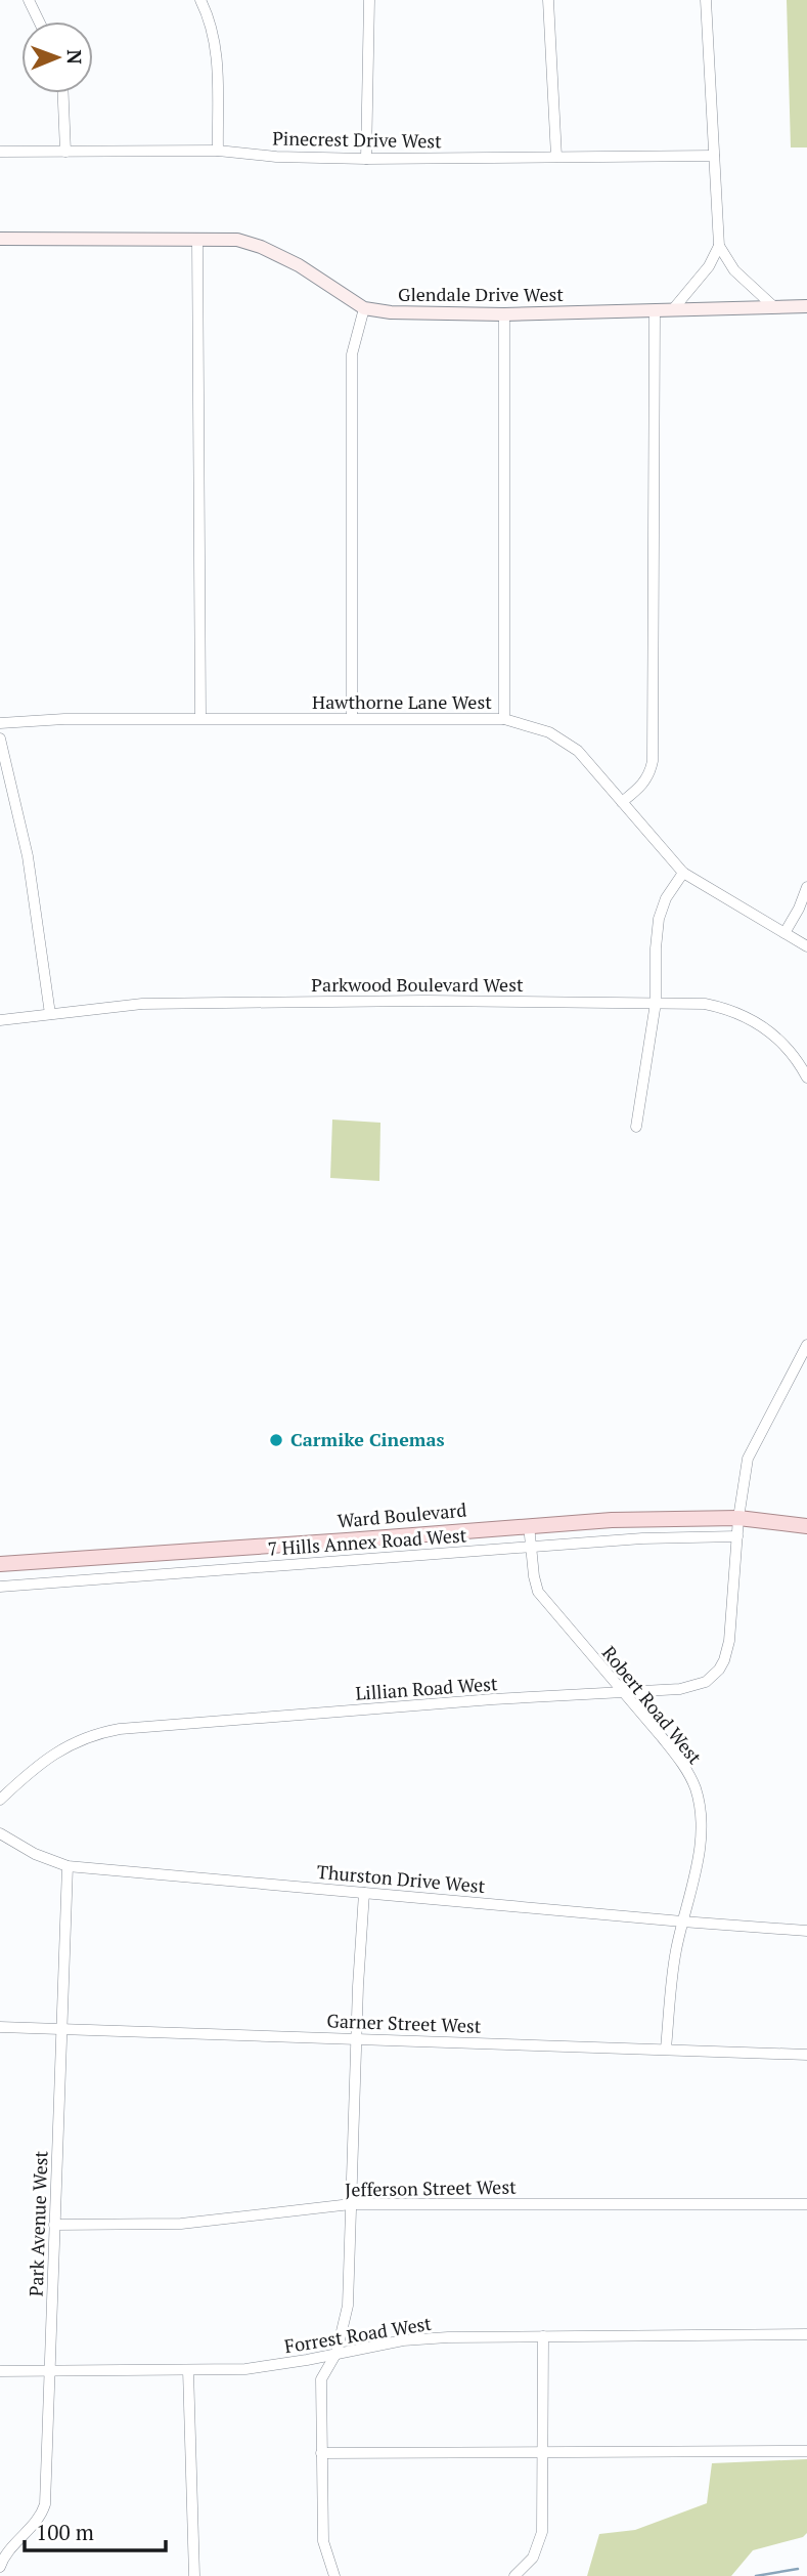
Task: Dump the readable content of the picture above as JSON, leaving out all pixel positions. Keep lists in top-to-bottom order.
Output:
{
  "streets": {
    "main road": ["Ward Boulevard"],
    "street": [
      "Pinecrest Drive West",
      "Glendale Drive West",
      "Hawthorne Lane West",
      "Parkwood Boulevard West",
      "7 Hills Annex Road West",
      "Lillian Road West",
      "Robert Road West",
      "Thurston Drive West",
      "Garner Street West",
      "Jefferson Street West",
      "Park Avenue West",
      "Forrest Road West"
    ]
  },
  "crossings": [
    ["Ward Boulevard", "Lillian Road West"],
    ["Ward Boulevard", "Robert Road West"],
    ["7 Hills Annex Road West", "Lillian Road West"],
    ["7 Hills Annex Road West", "Robert Road West"],
    ["Lillian Road West", "Robert Road West"],
    ["Robert Road West", "Thurston Drive West"],
    ["Robert Road West", "Garner Street West"],
    ["Thurston Drive West", "Park Avenue West"],
    ["Garner Street West", "Park Avenue West"],
    ["Jefferson Street West", "Park Avenue West"],
    ["Park Avenue West", "Forrest Road West"]
  ],
  "places": ["Carmike Cinemas"],
  "scale_bar": "100 m",
  "north": "right"
}
